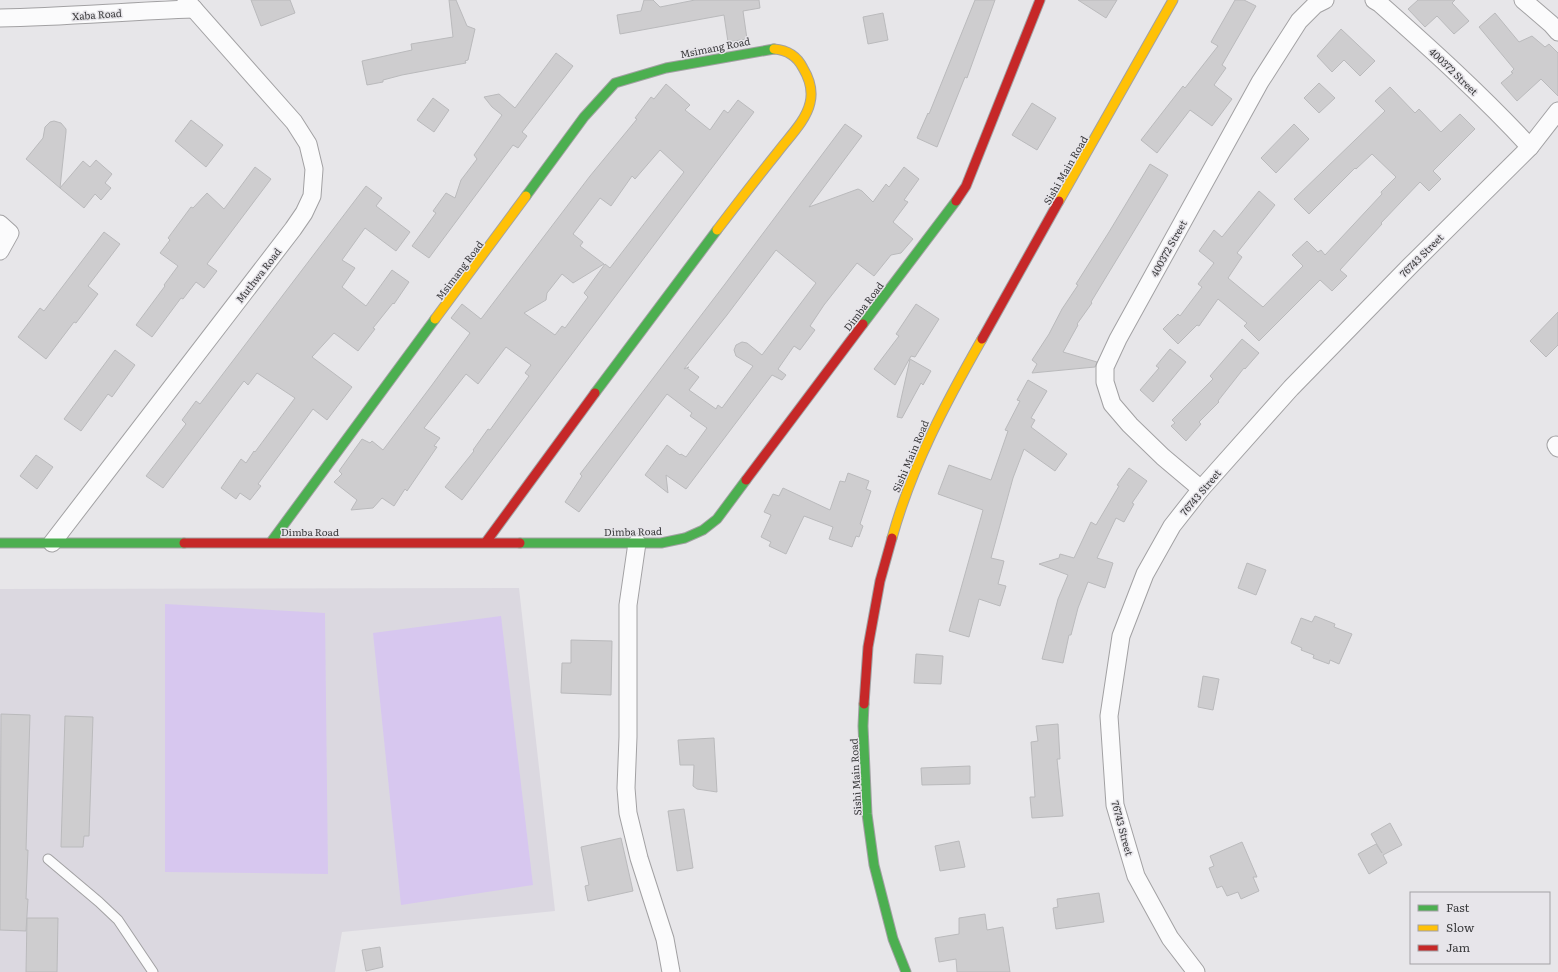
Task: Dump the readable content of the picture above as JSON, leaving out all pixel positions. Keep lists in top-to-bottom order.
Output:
{
  "streets": {
    "street": [
      "Xaba Road",
      "Msimang Road",
      "400372 Street",
      "Sishi Main Road",
      "76743 Street",
      "Muthwa Road",
      "Dimba Road"
    ]
  },
  "crossings": [
    ["Xaba Road", "Muthwa Road"],
    ["Msimang Road", "Dimba Road"],
    ["400372 Street", "76743 Street"],
    ["Muthwa Road", "Dimba Road"]
  ],
  "legend": ["Fast", "Slow", "Jam"]
}
